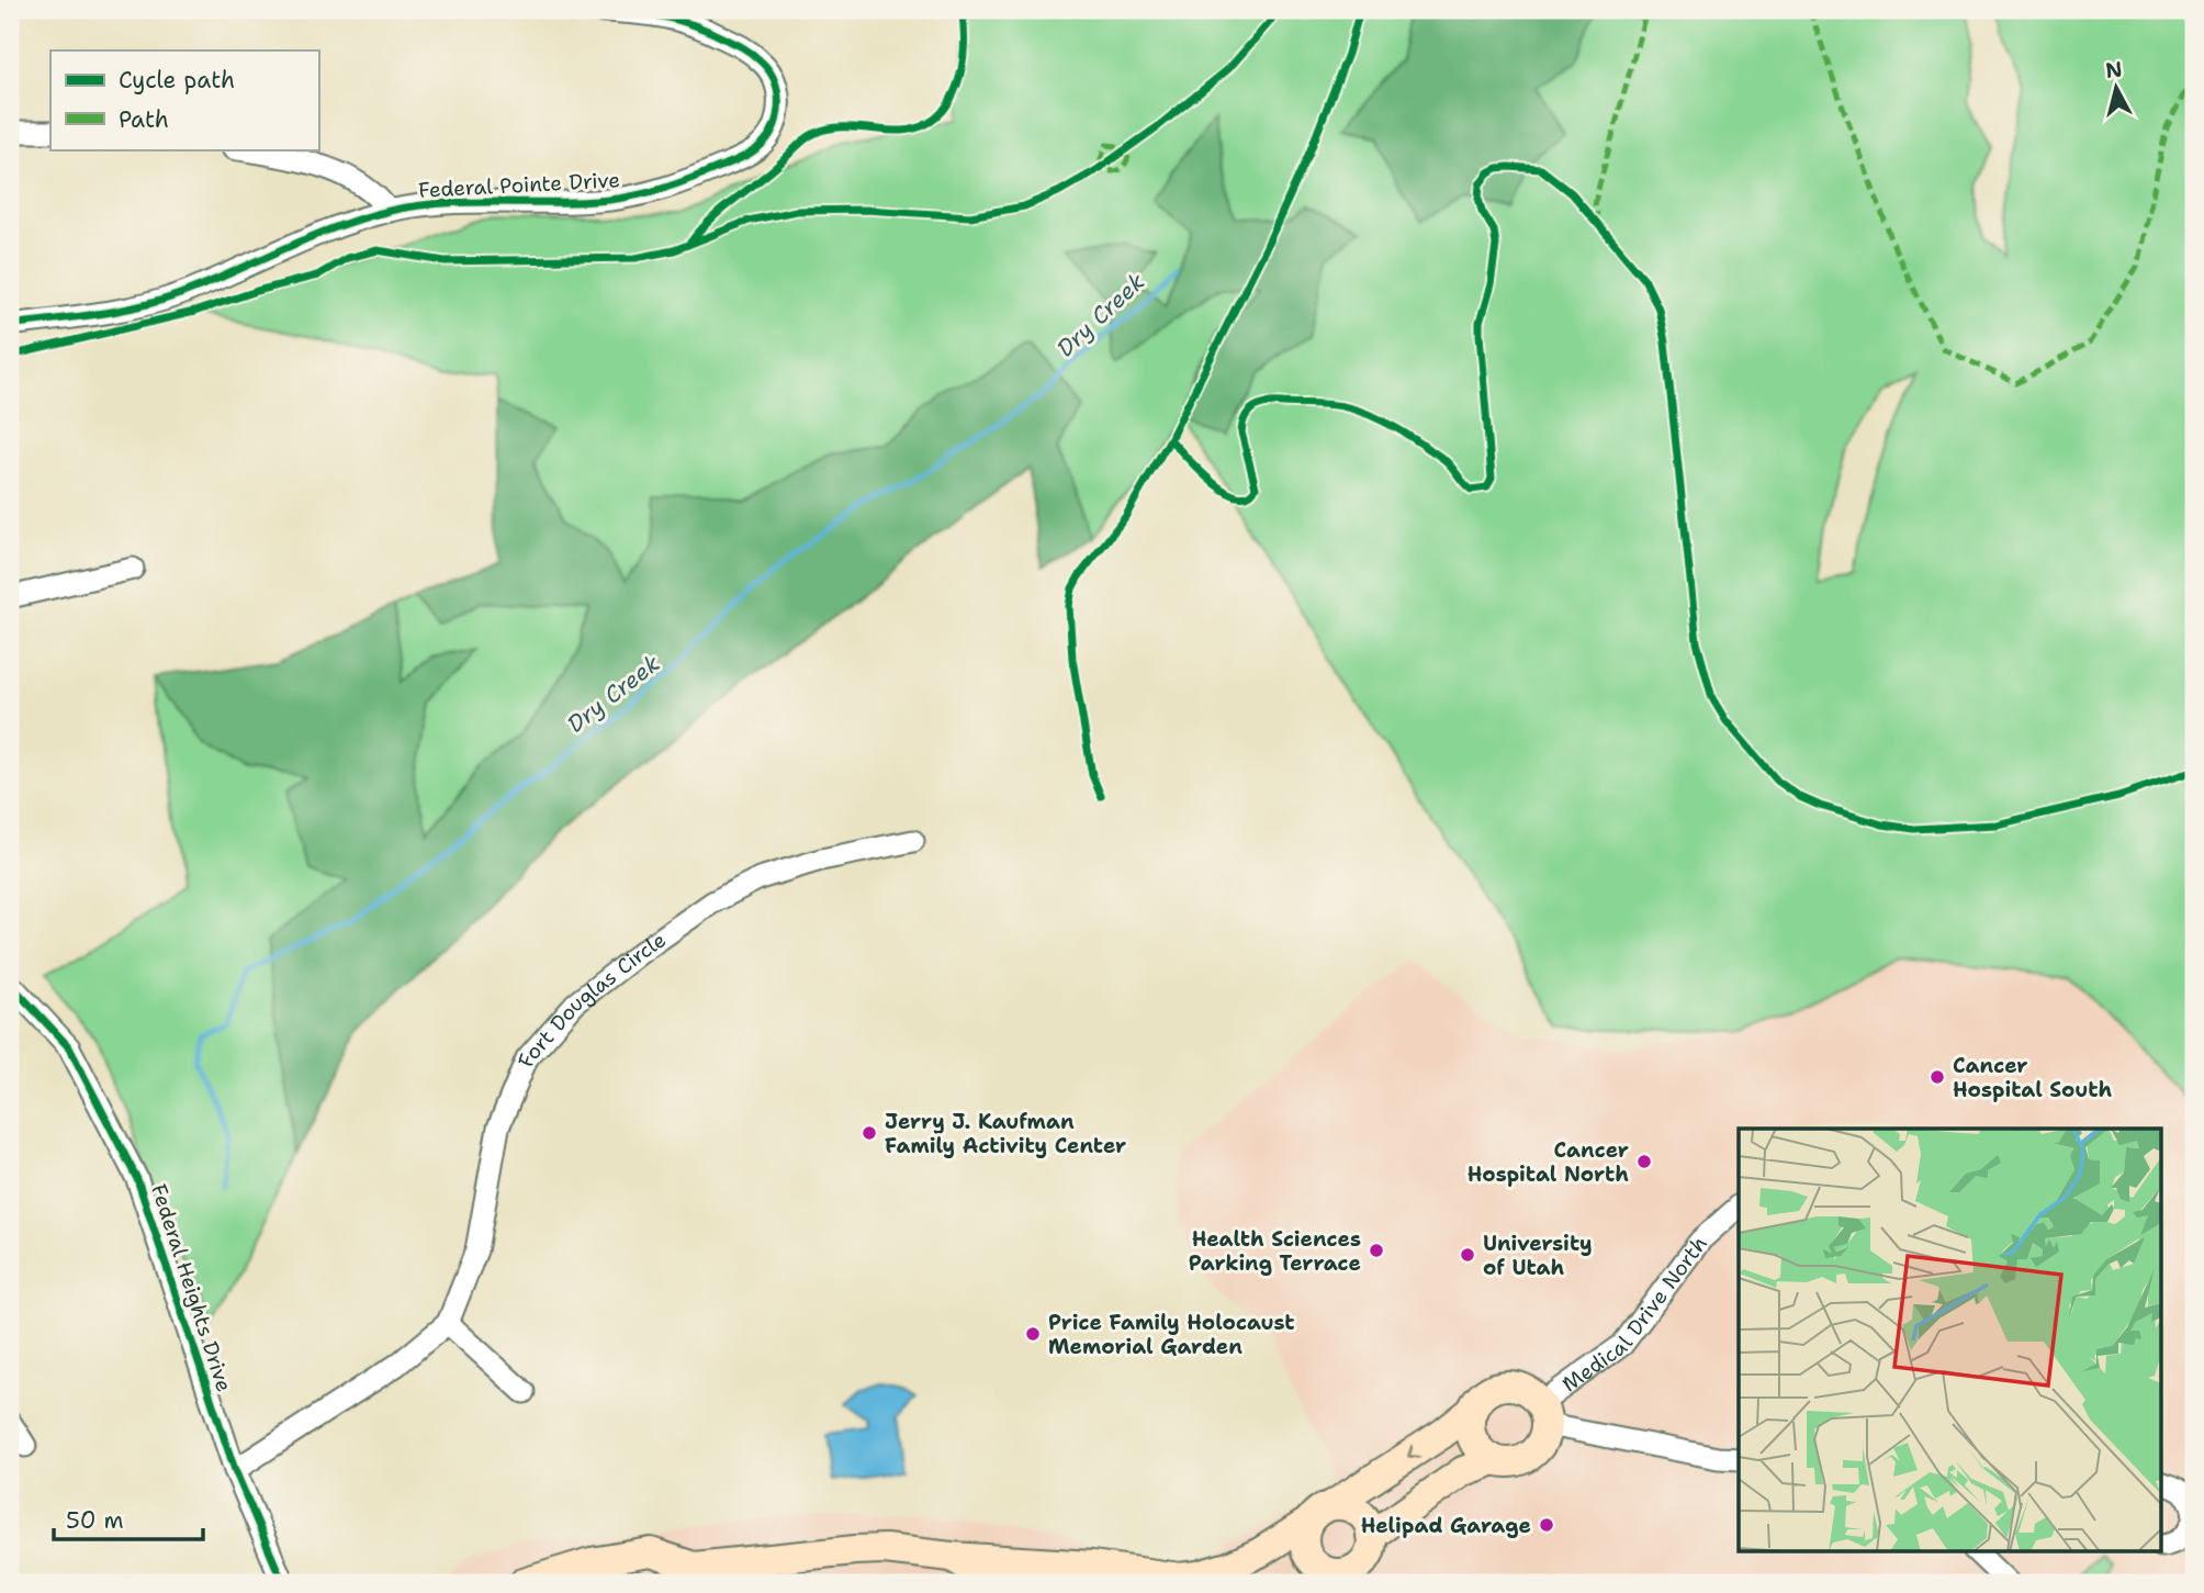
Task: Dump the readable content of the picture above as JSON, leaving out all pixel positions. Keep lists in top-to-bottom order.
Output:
{
  "streets": {
    "street": [
      "Federal Pointe Drive",
      "Fort Douglas Circle",
      "Federal Heights Drive",
      "Medical Drive North"
    ]
  },
  "crossings": [
    ["Fort Douglas Circle", "Federal Heights Drive"]
  ],
  "water": ["Dry Creek"],
  "places": [
    "Cancer Hospital South",
    "Jerry J. Kaufman Family Activity Center",
    "Cancer Hospital North",
    "Health Sciences Parking Terrace",
    "University of Utah",
    "Price Family Holocaust Memorial Garden",
    "Helipad Garage"
  ],
  "legend": ["Cycle path", "Path"],
  "scale_bar": "50 m",
  "north": "top"
}
